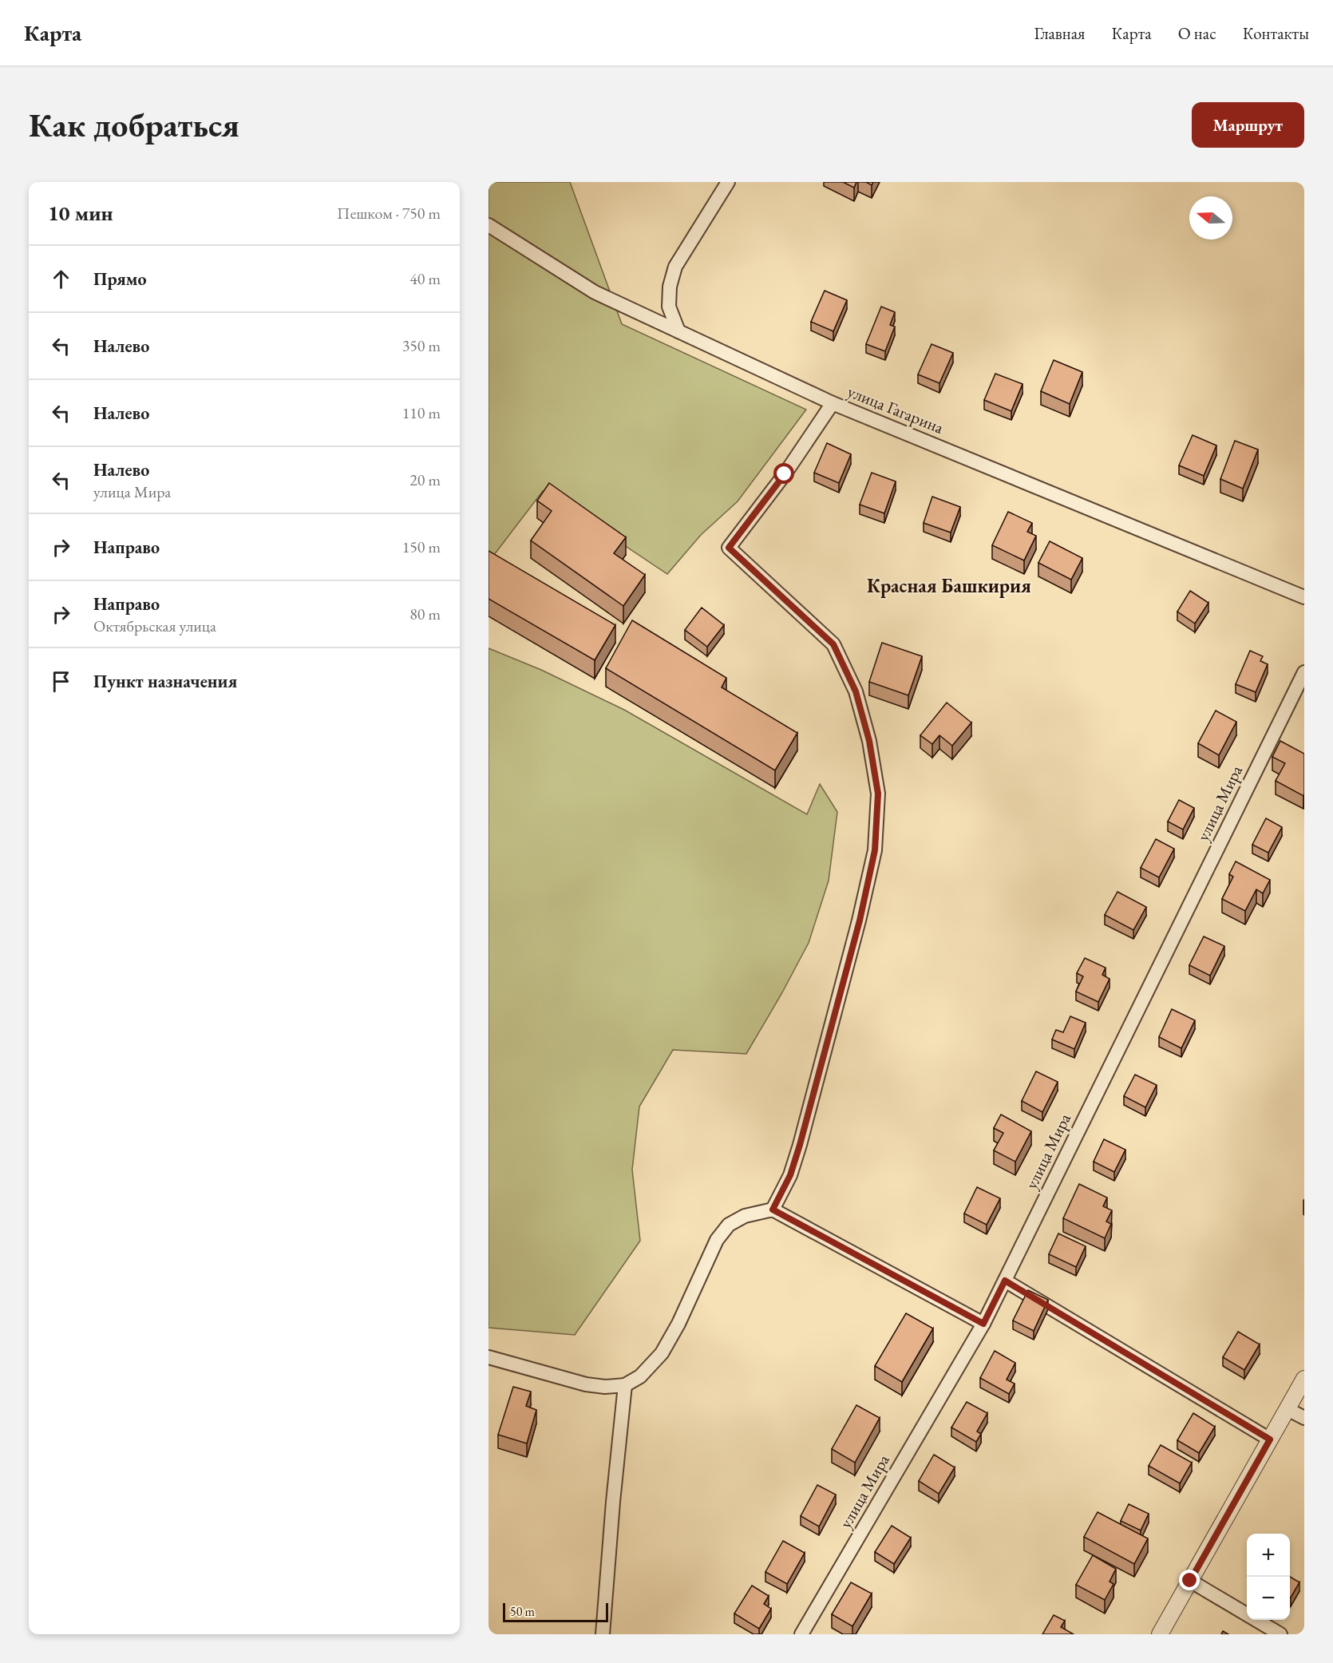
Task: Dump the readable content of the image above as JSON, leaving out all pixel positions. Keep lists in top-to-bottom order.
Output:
{
  "streets": {
    "street": ["улица Гагарина", "улица Мира"]
  },
  "districts": ["Красная Башкирия"],
  "scale_bar": "50 m",
  "north": "left",
  "page": {
    "header": "Карта",
    "nav": [
      "Главная",
      "Карта",
      "О нас",
      "Контакты"
    ],
    "buttons": "Маршрут",
    "title": "Как добраться",
    "heading": ["10 мин", "Пешком · 750 m"],
    "list": [
      ["Прямо", "40 m"],
      ["Налево", "350 m"],
      ["Налево", "110 m"],
      ["Налево", "улица Мира", "20 m"],
      ["Направо", "150 m"],
      ["Направо", "Октябрьская улица", "80 m"],
      "Пункт назначения"
    ],
    "map_buttons": ["+", "−"],
    "scale": "50 m"
  }
}
